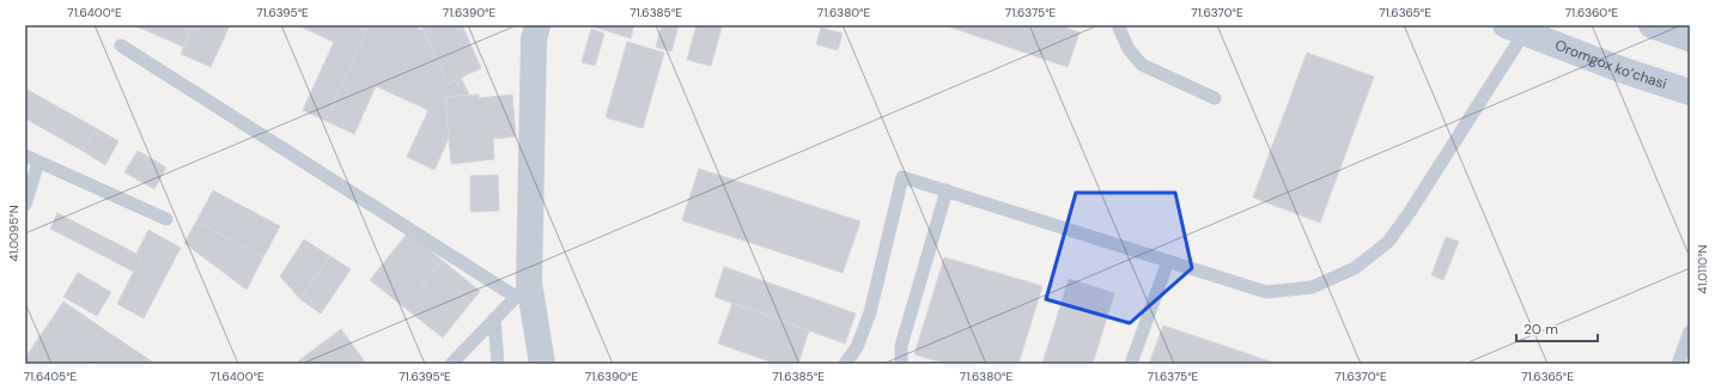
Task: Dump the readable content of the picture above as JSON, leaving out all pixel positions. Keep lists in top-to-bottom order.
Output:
{
  "streets": {
    "main road": ["Oromgox ko‘chasi"]
  },
  "scale_bar": "20 m",
  "coordinates": [
    "71.6400°E",
    "71.6395°E",
    "71.6390°E",
    "71.6385°E",
    "71.6380°E",
    "71.6375°E",
    "71.6370°E",
    "71.6365°E",
    "71.6360°E",
    "41.0095°N",
    "41.0110°N",
    "71.6405°E"
  ]
}
